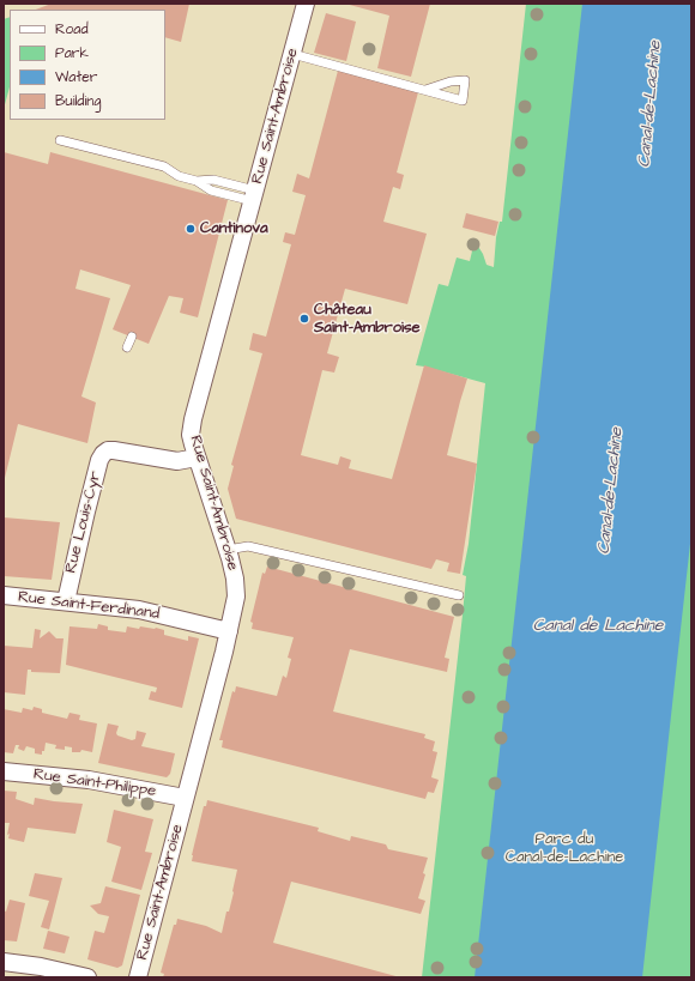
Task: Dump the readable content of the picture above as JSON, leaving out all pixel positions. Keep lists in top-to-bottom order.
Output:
{
  "streets": {
    "street": [
      "Rue Saint-Ambroise",
      "Rue Louis-Cyr",
      "Rue Saint-Ferdinand",
      "Rue Saint-Philippe"
    ]
  },
  "crossings": [
    ["Rue Saint-Ambroise", "Rue Louis-Cyr"],
    ["Rue Saint-Ambroise", "Rue Saint-Ferdinand"],
    ["Rue Saint-Ambroise", "Rue Saint-Philippe"],
    ["Rue Louis-Cyr", "Rue Saint-Ferdinand"]
  ],
  "water": ["Canal-de-Lachine", "Canal de Lachine"],
  "parks": ["Parc du Canal-de-Lachine"],
  "places": ["Cantinova", "Château Saint-Ambroise"],
  "legend": [
    "Road",
    "Park",
    "Water",
    "Building"
  ]
}
